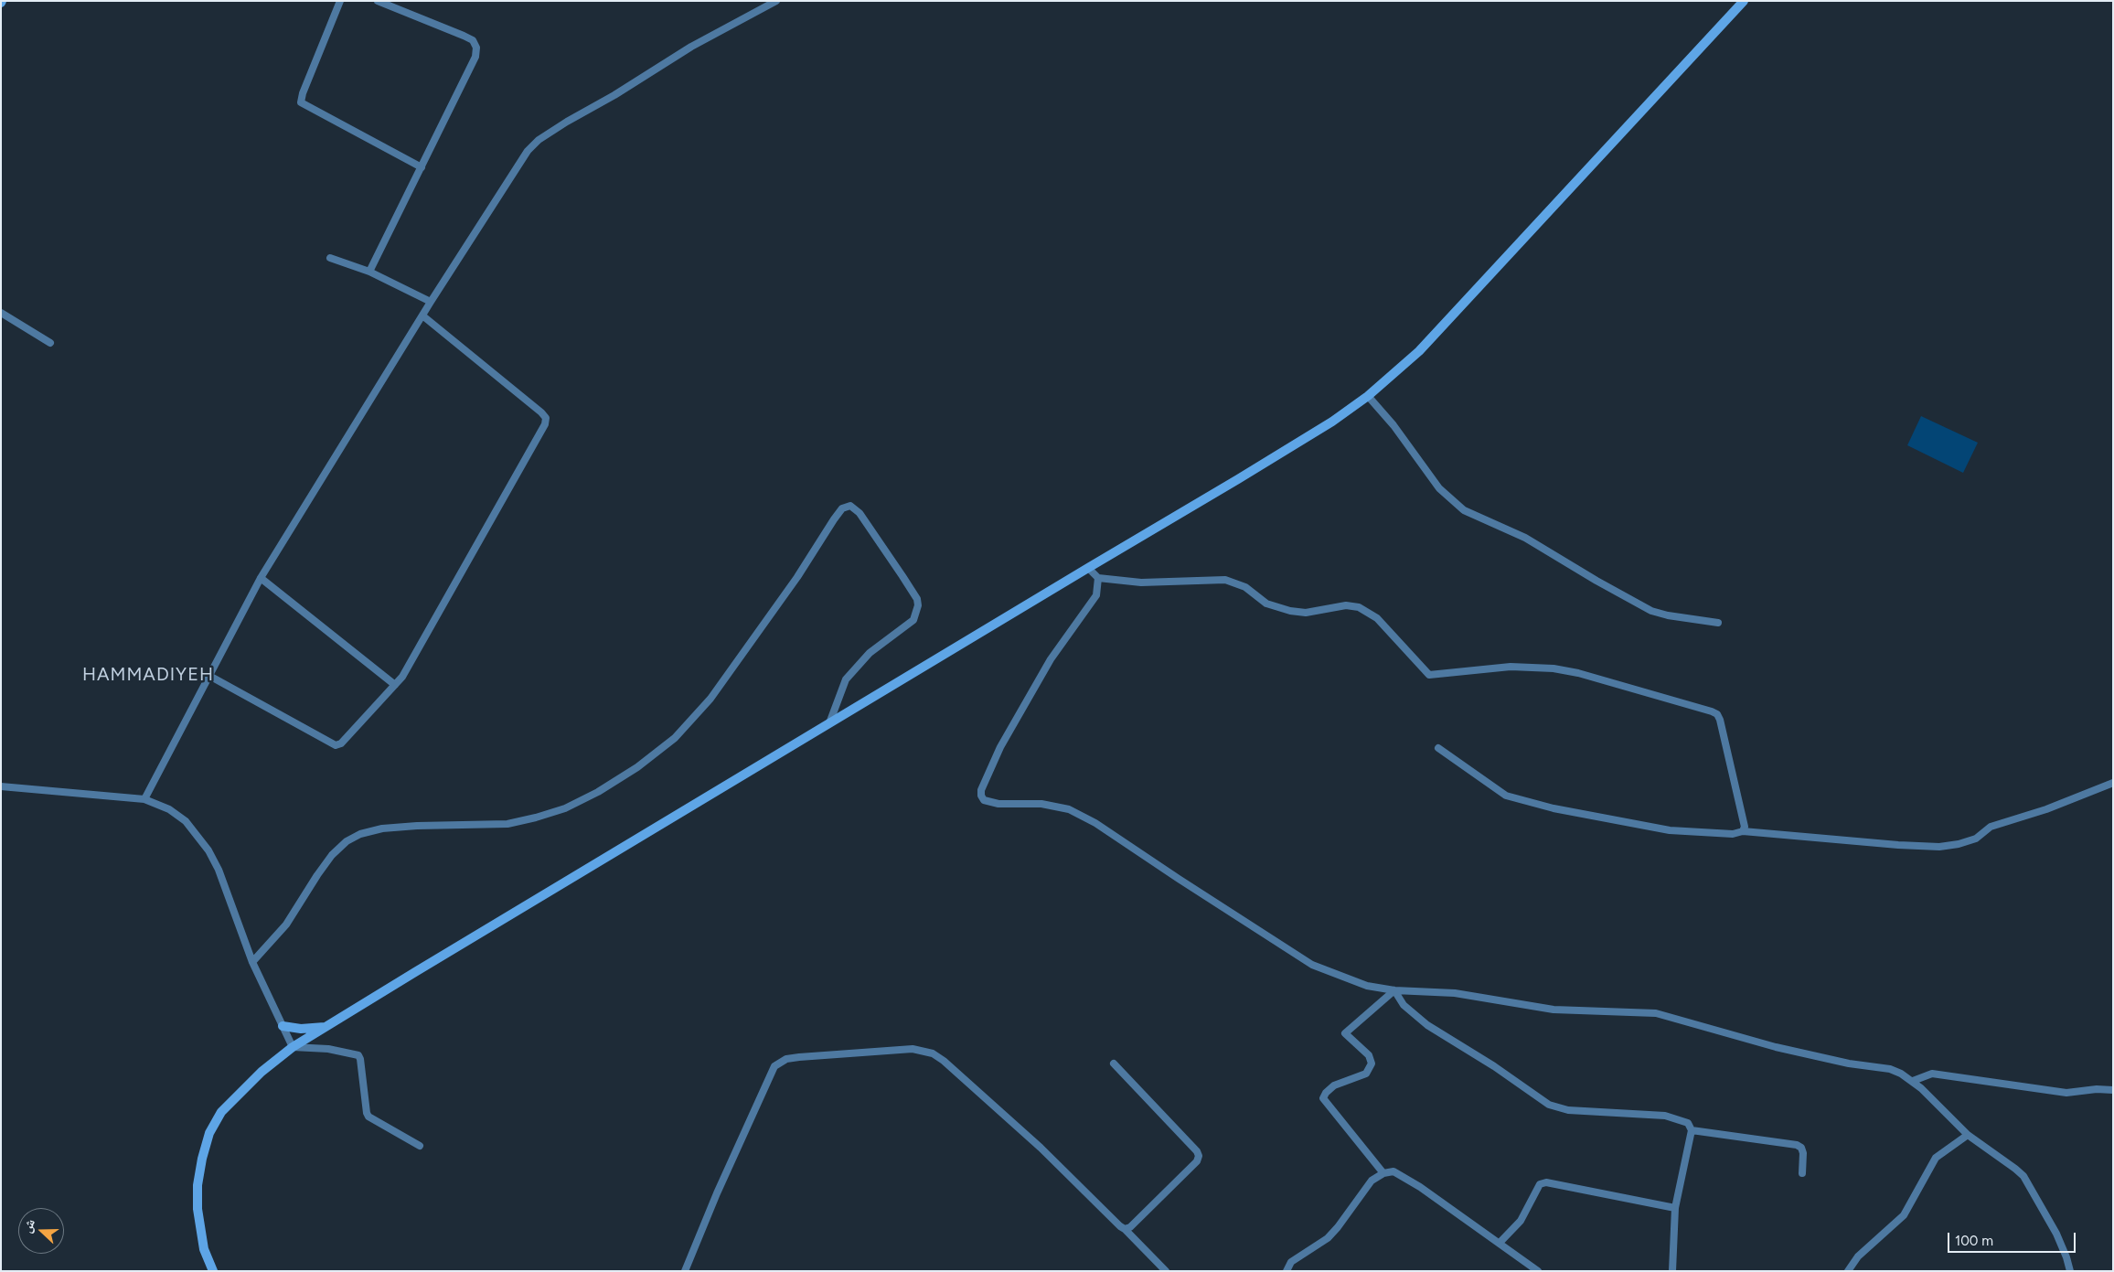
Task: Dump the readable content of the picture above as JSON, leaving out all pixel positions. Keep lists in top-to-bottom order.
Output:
{
  "districts": ["HAMMADIYEH"],
  "scale_bar": "100 m",
  "north": "left"
}
